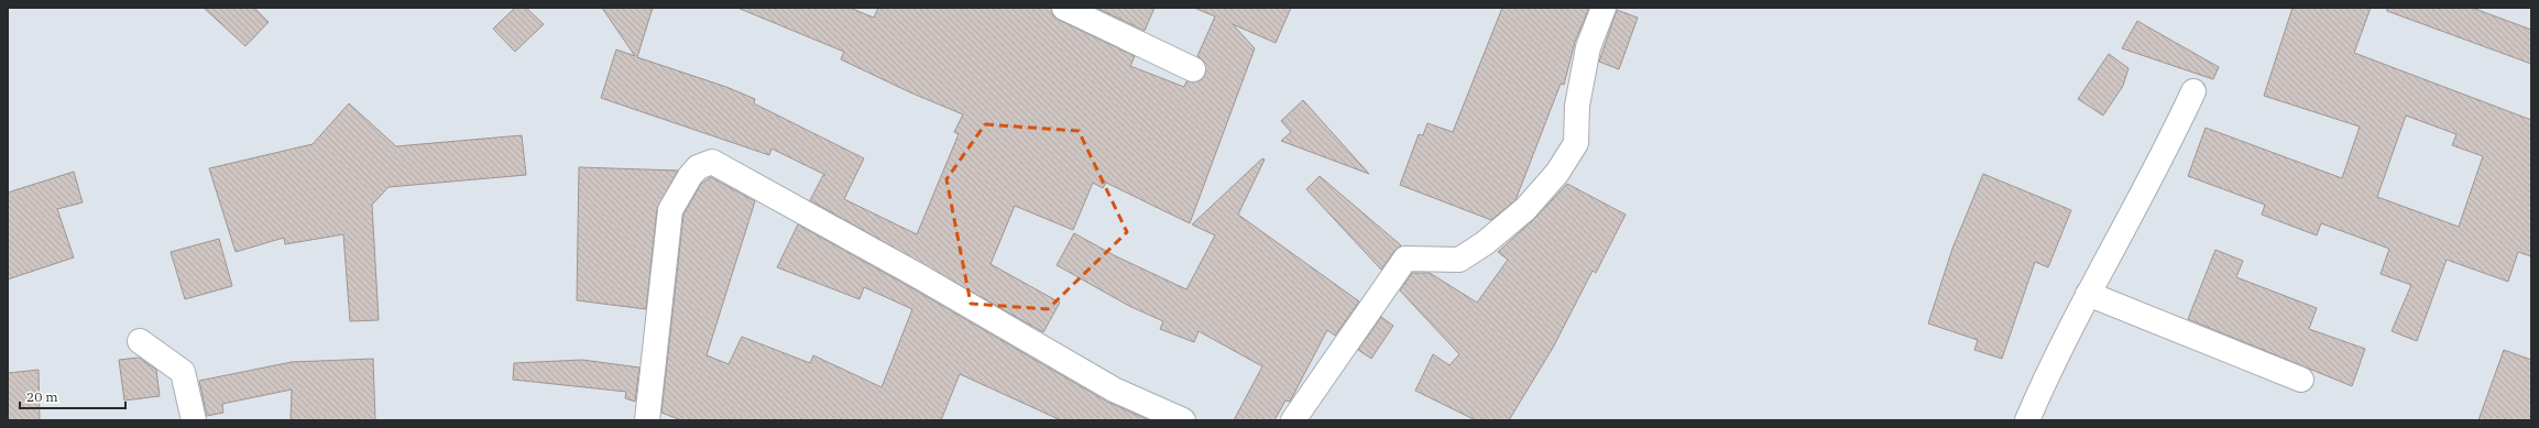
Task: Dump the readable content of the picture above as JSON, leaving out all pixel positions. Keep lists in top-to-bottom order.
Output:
{
  "scale_bar": "20 m"
}
